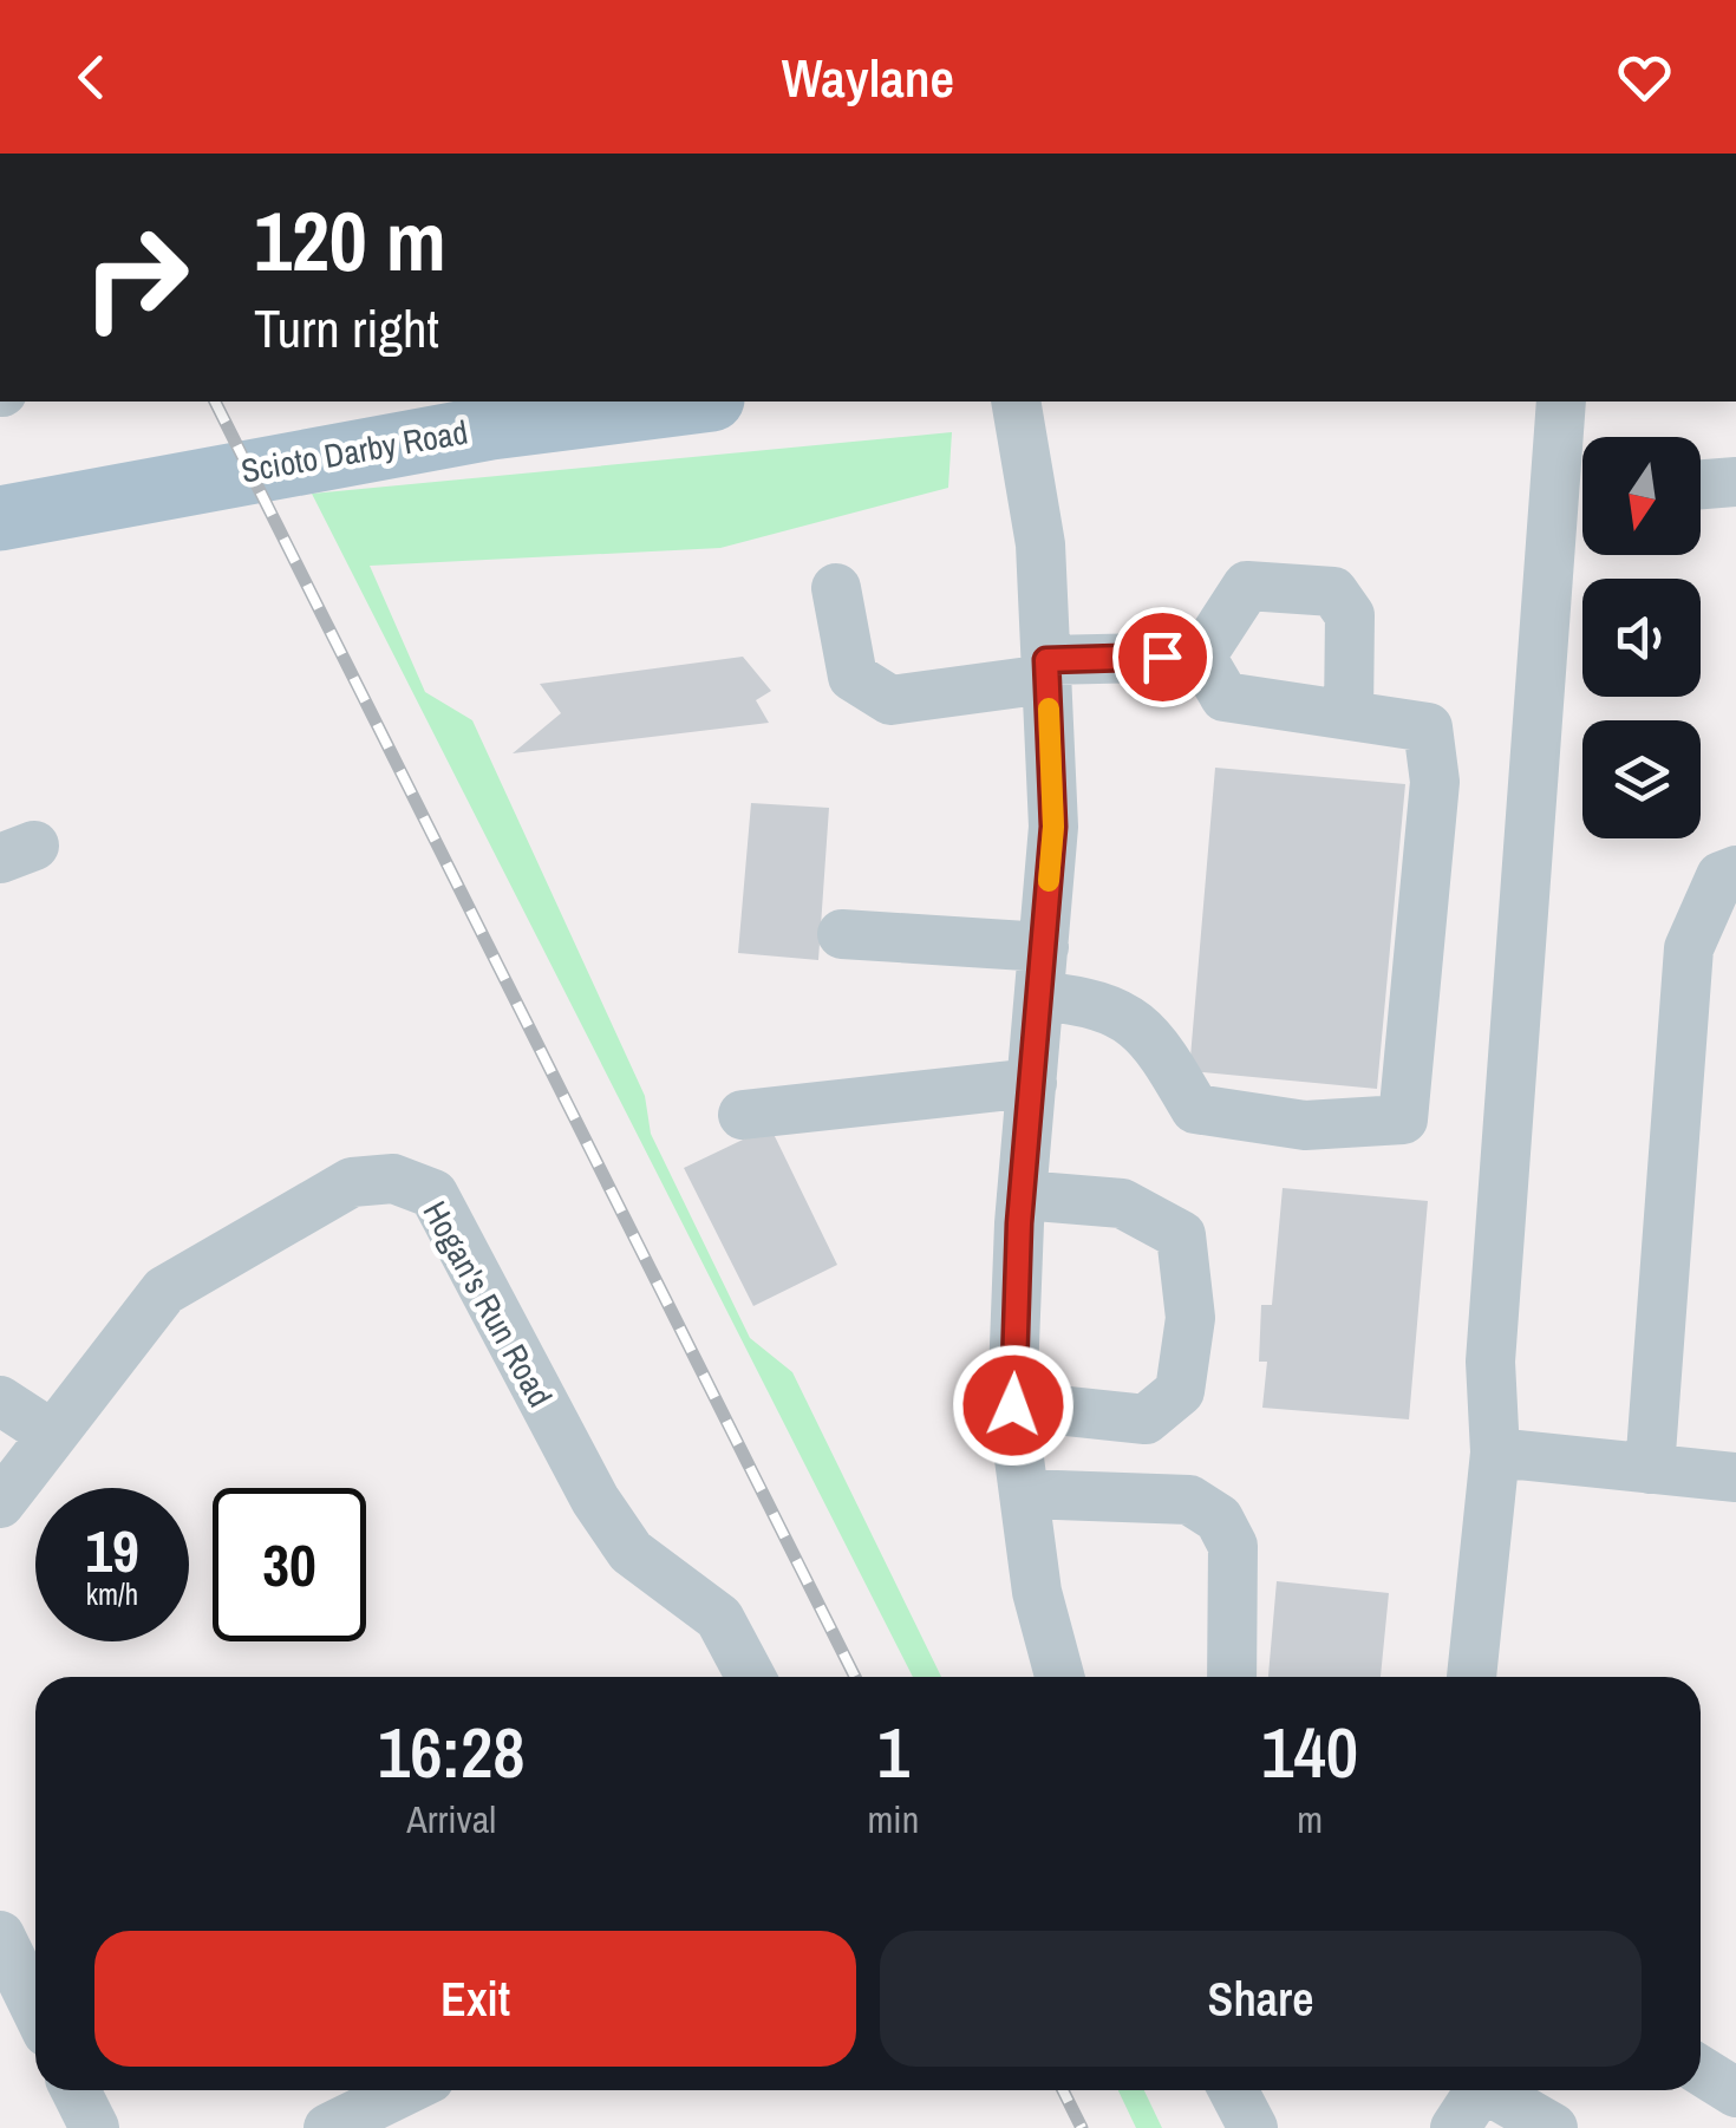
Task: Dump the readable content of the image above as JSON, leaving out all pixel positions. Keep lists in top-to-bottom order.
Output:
{
  "streets": {
    "main road": ["Scioto Darby Road"],
    "street": ["Hogan's Run Road"]
  },
  "north": "bottom",
  "page": {
    "header": "Waylane",
    "turn": ["120 m", "Turn right"],
    "speed": "19 km/h",
    "limit": "30",
    "eta": [
      "16:28",
      "Arrival",
      "1",
      "min",
      "140",
      "m"
    ],
    "buttons": ["Exit", "Share"]
  }
}
